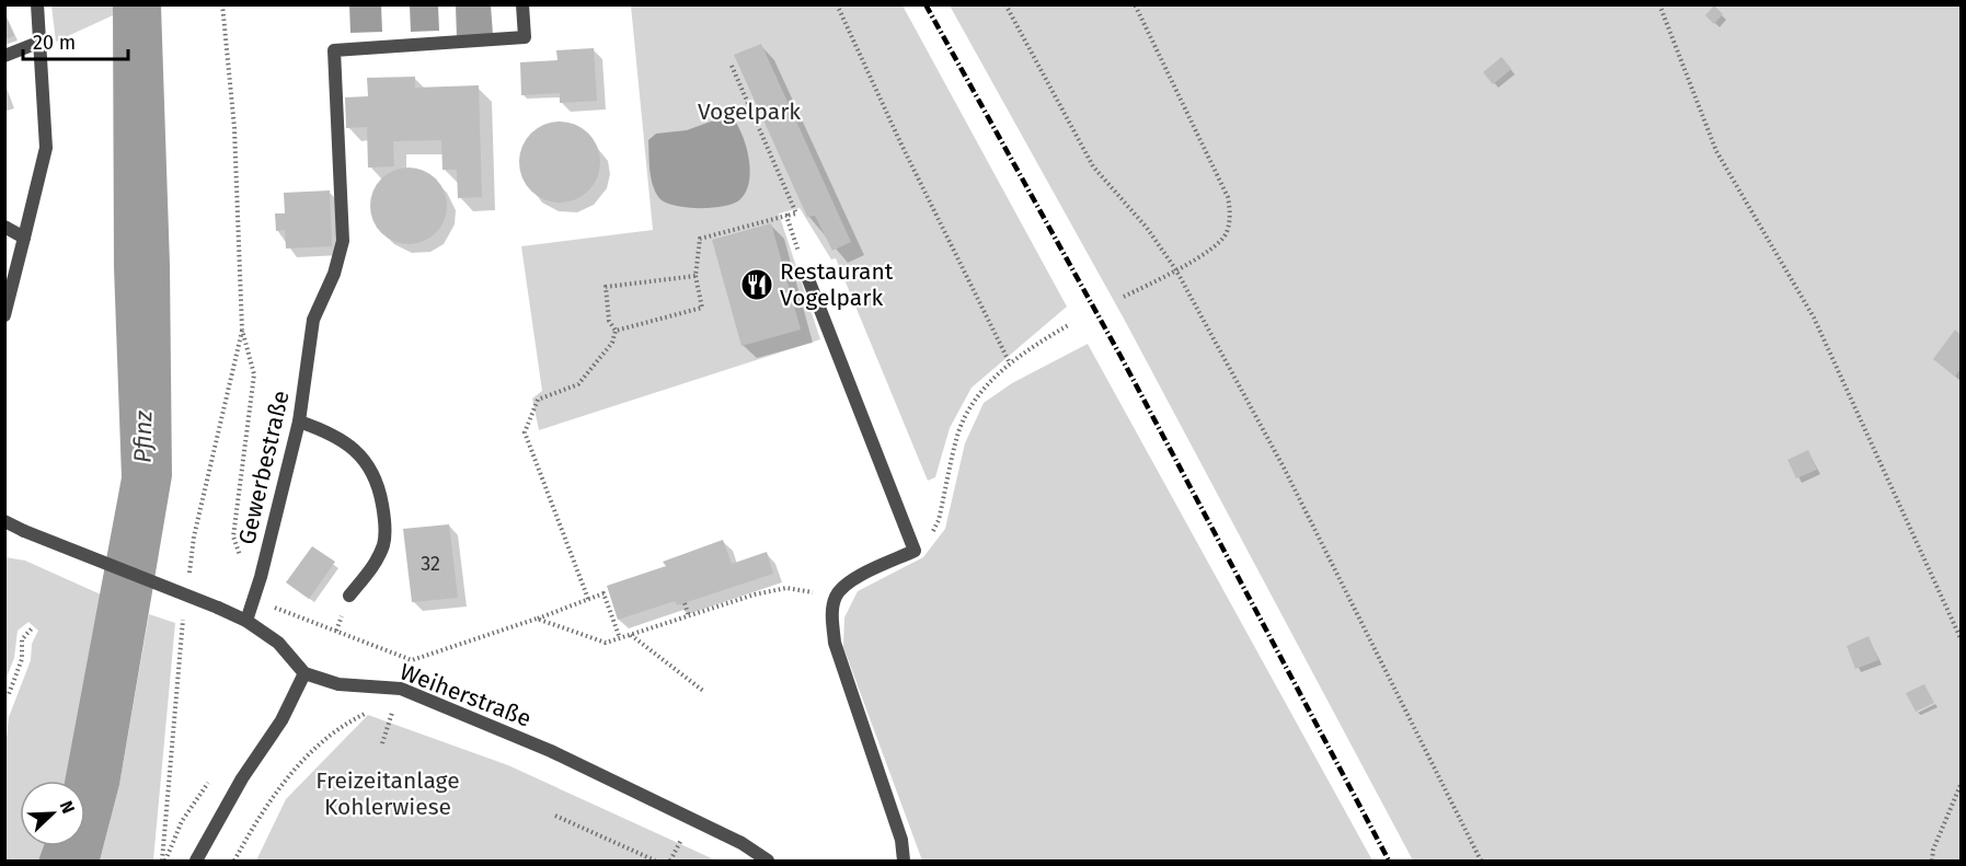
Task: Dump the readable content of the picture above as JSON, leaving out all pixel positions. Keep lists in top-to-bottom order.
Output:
{
  "streets": {
    "street": ["Gewerbestraße", "Weiherstraße"]
  },
  "water": ["Pfinz"],
  "parks": ["Vogelpark", "Freizeitanlage Kohlerwiese"],
  "places": {
    "restaurant": ["Restaurant Vogelpark"]
  },
  "house_numbers": ["32"],
  "scale_bar": "20 m",
  "north": "top right"
}
